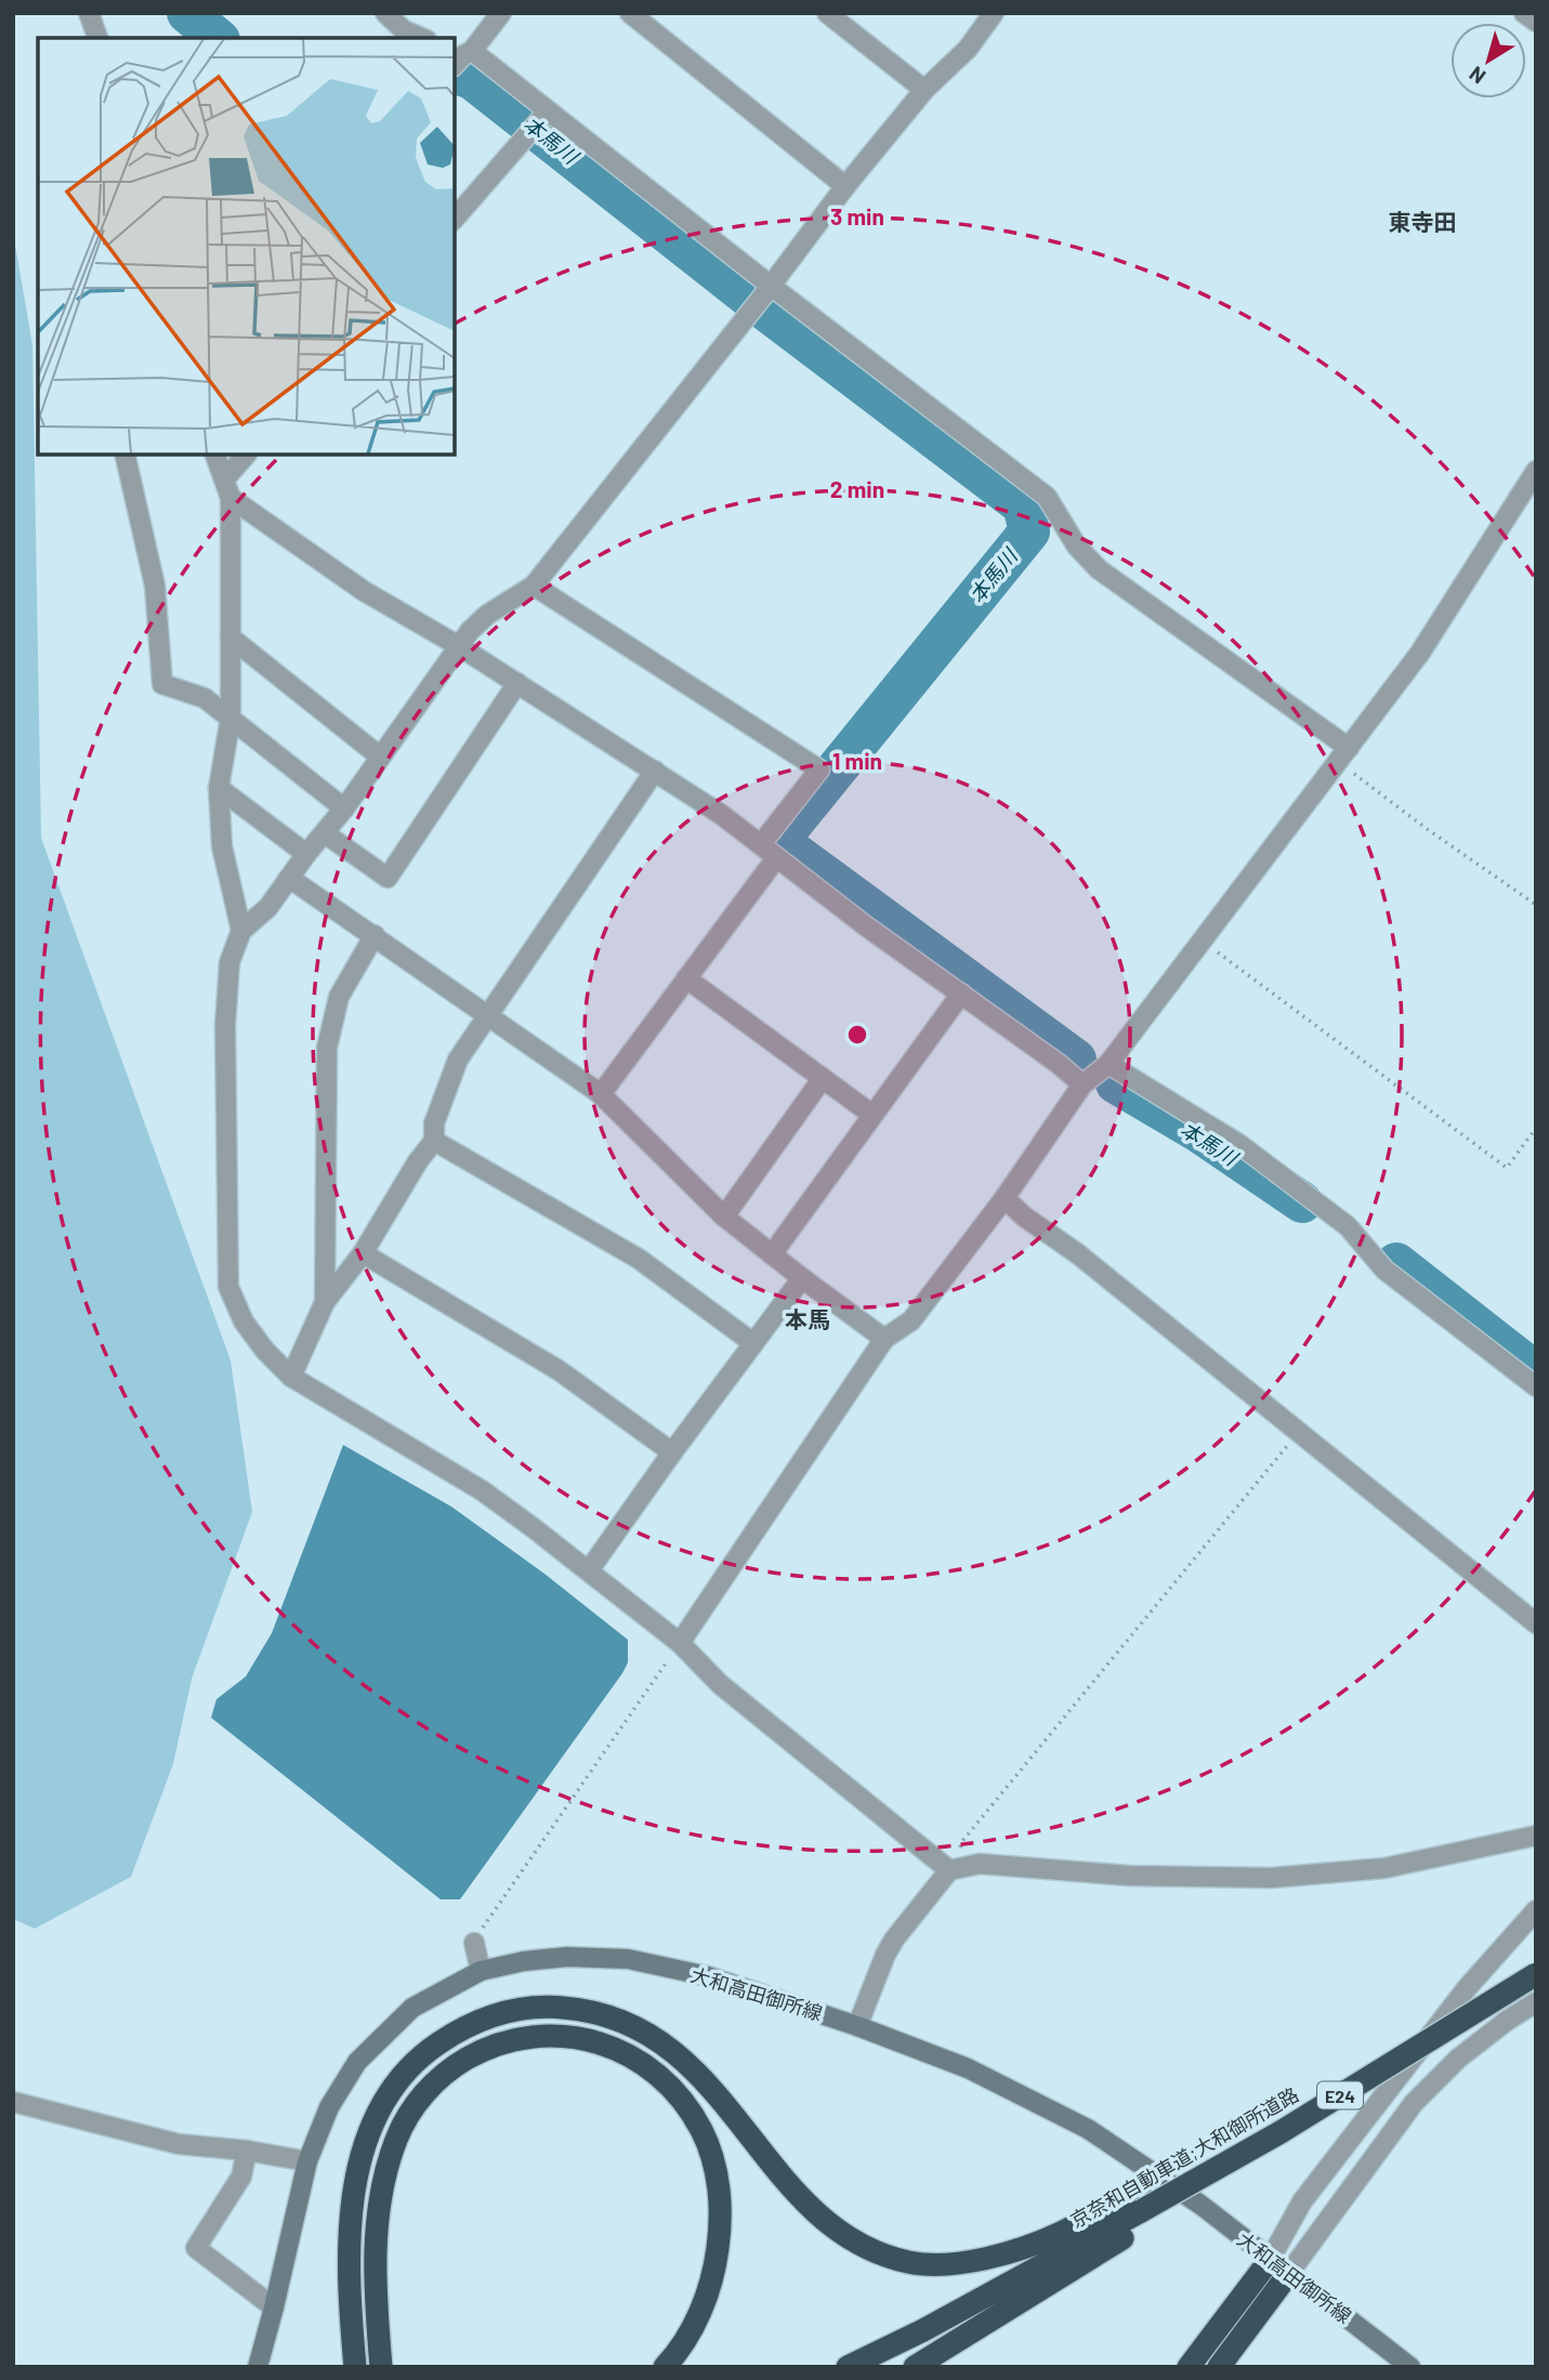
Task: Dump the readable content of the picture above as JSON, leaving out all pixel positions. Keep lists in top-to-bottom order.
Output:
{
  "streets": {
    "highway": ["E24", "京奈和自動車道;大和御所道路"],
    "main road": ["大和高田御所線"]
  },
  "districts": ["東寺田", "本馬"],
  "water": ["本馬川"],
  "north": "bottom left",
  "rings": ["3 min", "2 min", "1 min"]
}
